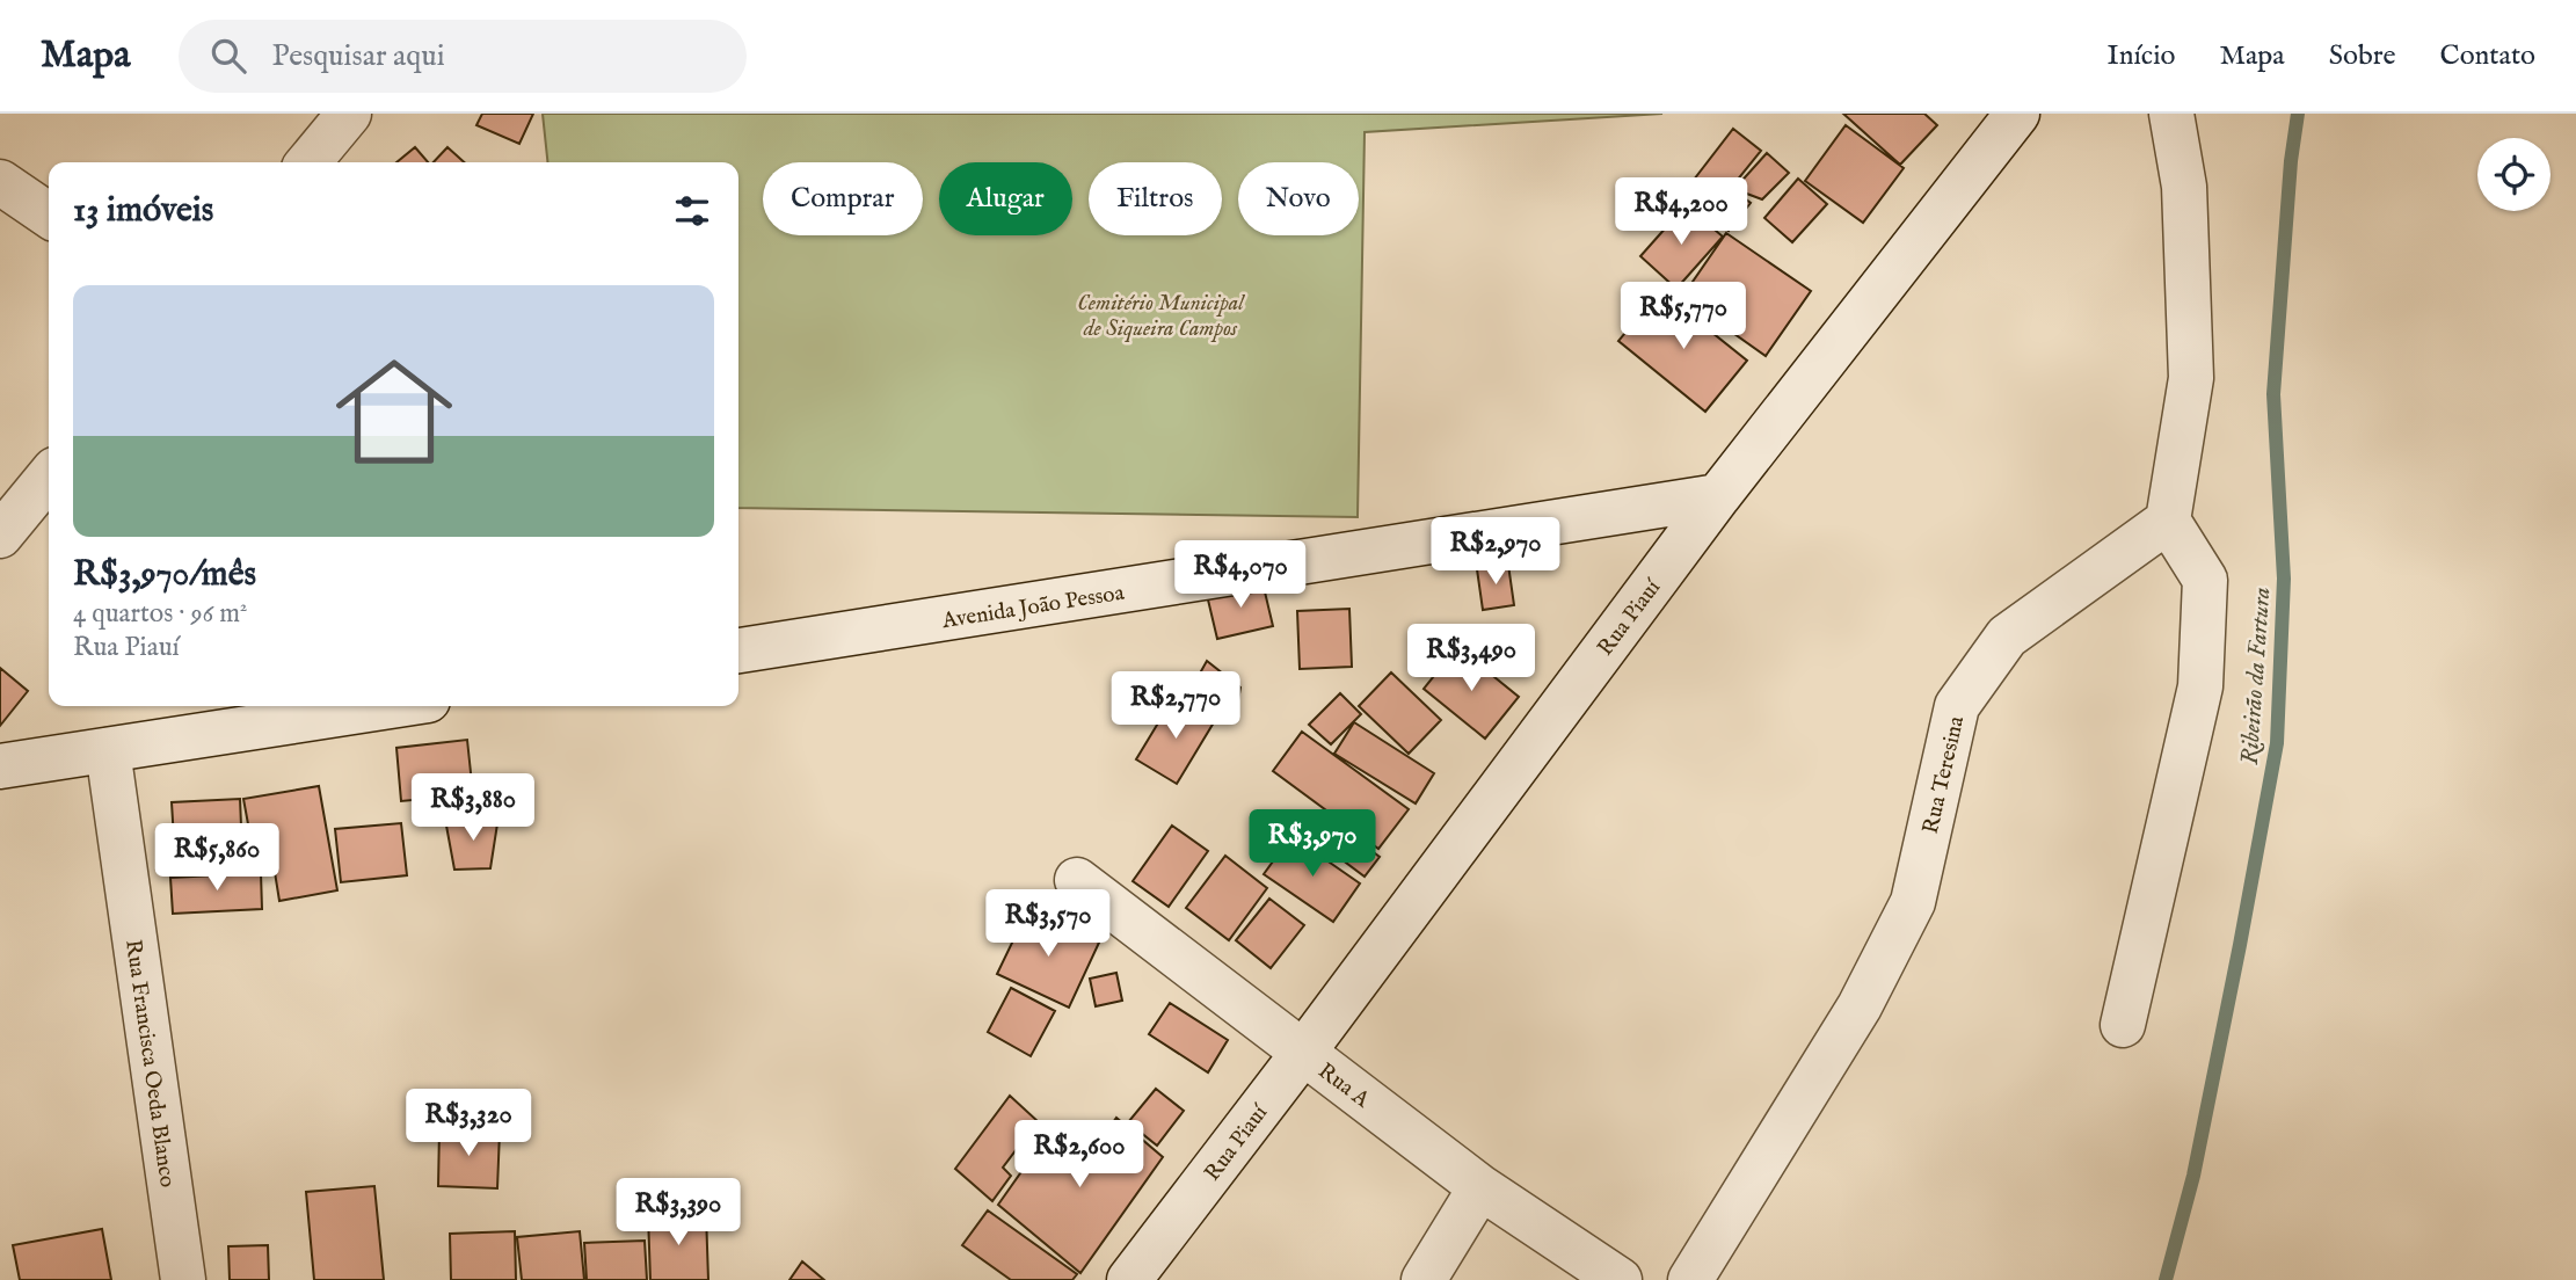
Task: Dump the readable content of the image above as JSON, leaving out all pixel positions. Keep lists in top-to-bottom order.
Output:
{
  "streets": {
    "street": [
      "Avenida João Pessoa",
      "Rua Piauí",
      "Rua Teresina",
      "Rua Francisca Oeda Blanco",
      "Rua A"
    ]
  },
  "crossings": [
    ["Avenida João Pessoa", "Rua Piauí"],
    ["Rua Piauí", "Rua A"]
  ],
  "water": ["Ribeirão da Fartura"],
  "parks": ["Cemitério Municipal de Siqueira Campos"],
  "page": {
    "header": "Mapa",
    "search": "Pesquisar aqui",
    "nav": [
      "Início",
      "Mapa",
      "Sobre",
      "Contato"
    ],
    "chip": [
      "Comprar",
      "Alugar",
      "Filtros",
      "Novo"
    ],
    "heading": "13 imóveis",
    "price": [
      "R$4,200",
      "R$5,770",
      "R$2,970",
      "R$4,070",
      "R$3,490",
      "R$2,770",
      "R$3,880",
      "R$3,970",
      "R$5,860",
      "R$3,570",
      "R$3,320",
      "R$2,600",
      "R$3,390"
    ],
    "list": [
      {
        "name": "R$3,970/mês",
        "note": "4 quartos · 96 m² · Rua Piauí"
      }
    ]
  }
}
